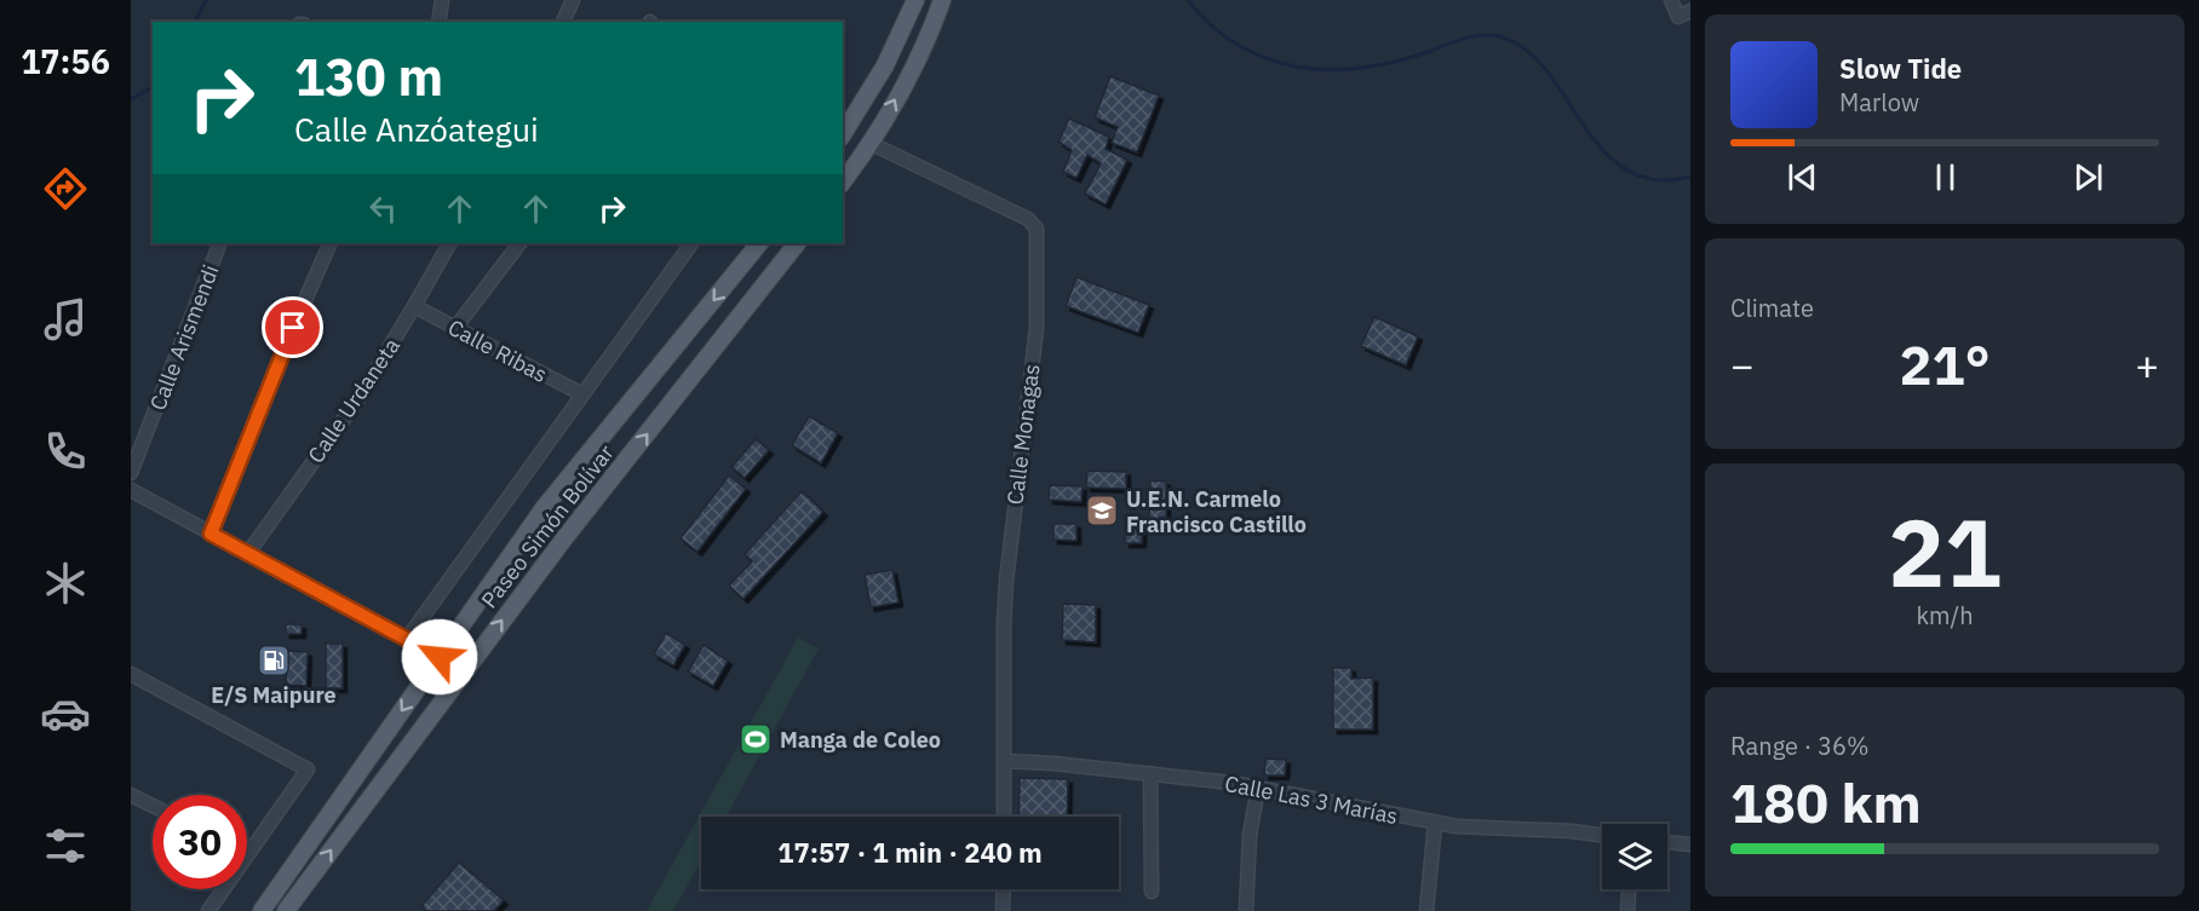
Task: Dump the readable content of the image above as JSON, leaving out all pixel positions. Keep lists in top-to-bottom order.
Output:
{
  "streets": {
    "main road": ["Paseo Simón Bolívar"],
    "street": [
      "Calle Arismendi",
      "Calle Ribas",
      "Calle Urdaneta",
      "Calle Monagas",
      "Calle Las 3 Marías"
    ]
  },
  "crossings": [
    ["Calle Ribas", "Calle Urdaneta"],
    ["Calle Ribas", "Paseo Simón Bolívar"],
    ["Calle Monagas", "Calle Las 3 Marías"]
  ],
  "places": {
    "school or university": ["U.E.N. Carmelo Francisco Castillo"],
    "fuel station": ["E/S Maipure"],
    "sports": ["Manga de Coleo"]
  },
  "page": {
    "tabs": "17:56",
    "turn": ["130 m", "Calle Anzóategui"],
    "song": ["Slow Tide", "Marlow"],
    "tile": [
      "Climate",
      ["21", "km/h"],
      ["Range · 36%", "180 km"]
    ],
    "heat": ["−", "21°", "+"],
    "limit": "30",
    "trip": "17:57 · 1 min · 240 m"
  }
}
